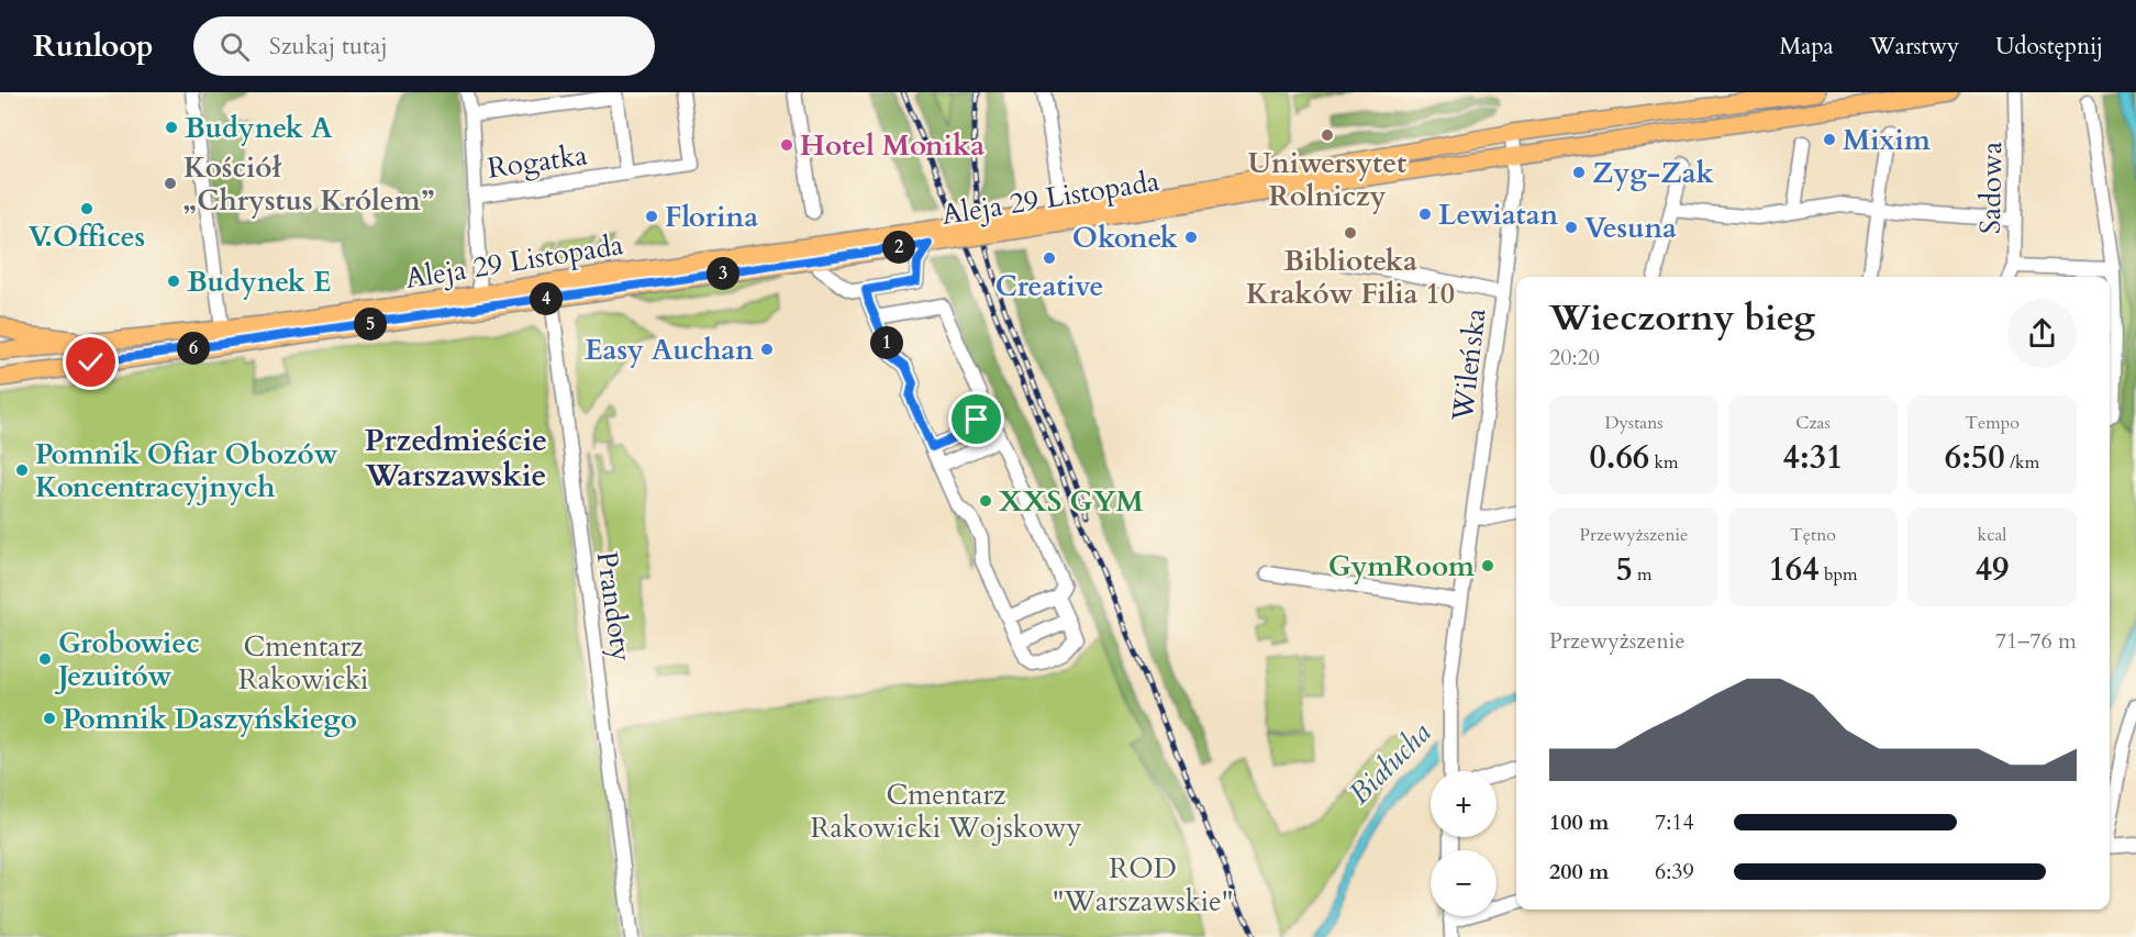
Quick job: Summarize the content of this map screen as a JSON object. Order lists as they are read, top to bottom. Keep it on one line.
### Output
{"streets":{"main road":["Aleja 29 Listopada"],"street":["Rogatka","Sadowa","Wileńska","Prandoty"]},"crossings":[["Rogatka","Aleja 29 Listopada"],["Aleja 29 Listopada","Wileńska"],["Aleja 29 Listopada","Prandoty"]],"districts":["Przedmieście Warszawskie"],"water":["Białucha"],"parks":["Cmentarz Rakowicki","Cmentarz Rakowicki Wojskowy","ROD \"Warszawskie\""],"places":["Budynek A","Uniwersytet Rolniczy","Mixim","Hotel Monika","Zyg-Zak","Kościół „Chrystus Królem”","V.Offices","Lewiatan","Florina","Vesuna","Biblioteka Kraków Filia 10","Okonek","Creative","Budynek E","Easy Auchan","Pomnik Ofiar Obozów Koncentracyjnych","XXS GYM","GymRoom","Grobowiec Jezuitów","Pomnik Daszyńskiego"],"page":{"header":"Runloop","search":"Szukaj tutaj","nav":["Mapa","Warstwy","Udostępnij"],"pins":["2","3","4","5","1","6"],"heading":["Wieczorny bieg","20:20"],"stats":[["Dystans","0.66 km"],["Czas","4:31"],["Tempo","6:50 /km"],["Przewyższenie","5 m"],["Tętno","164 bpm"],["kcal","49"]],"chart":["Przewyższenie","71–76 m"],"map_buttons":["+","−"],"list":[{"name":"100 m","note":"7:14"},{"name":"200 m","note":"6:39"}]}}
